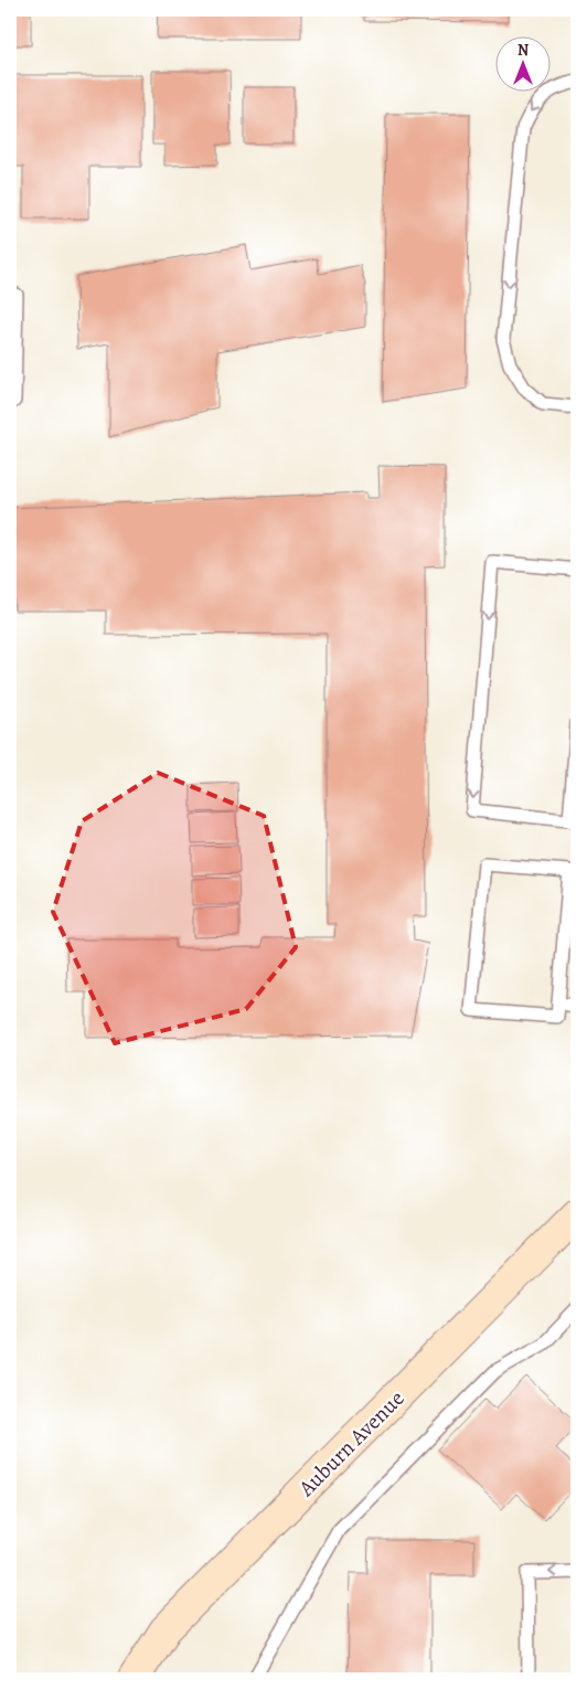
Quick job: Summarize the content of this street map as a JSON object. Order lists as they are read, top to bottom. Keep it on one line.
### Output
{"streets":{"street":["Auburn Avenue"]},"north":"top"}
